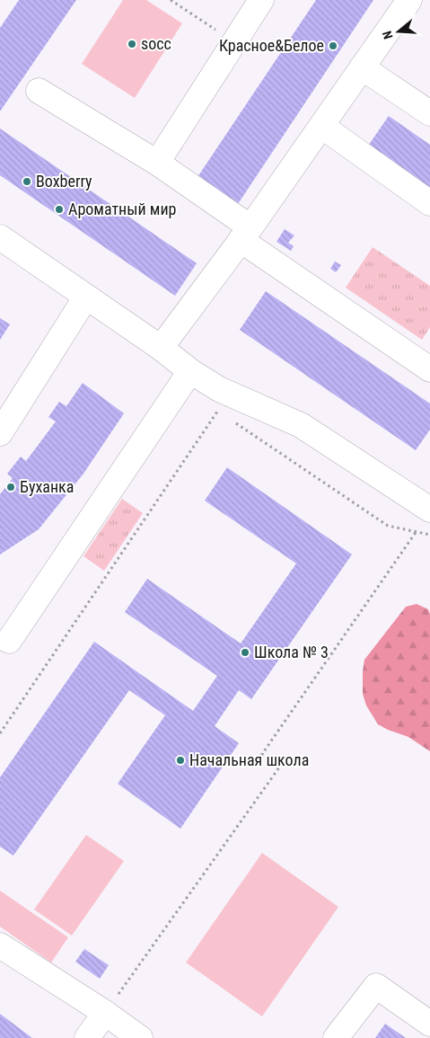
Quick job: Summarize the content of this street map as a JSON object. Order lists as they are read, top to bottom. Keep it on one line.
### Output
{"places":["socc","Красное&Белое","Boxberry","Ароматный мир","Буханка","Школа № 3","Начальная школа"],"north":"left"}
